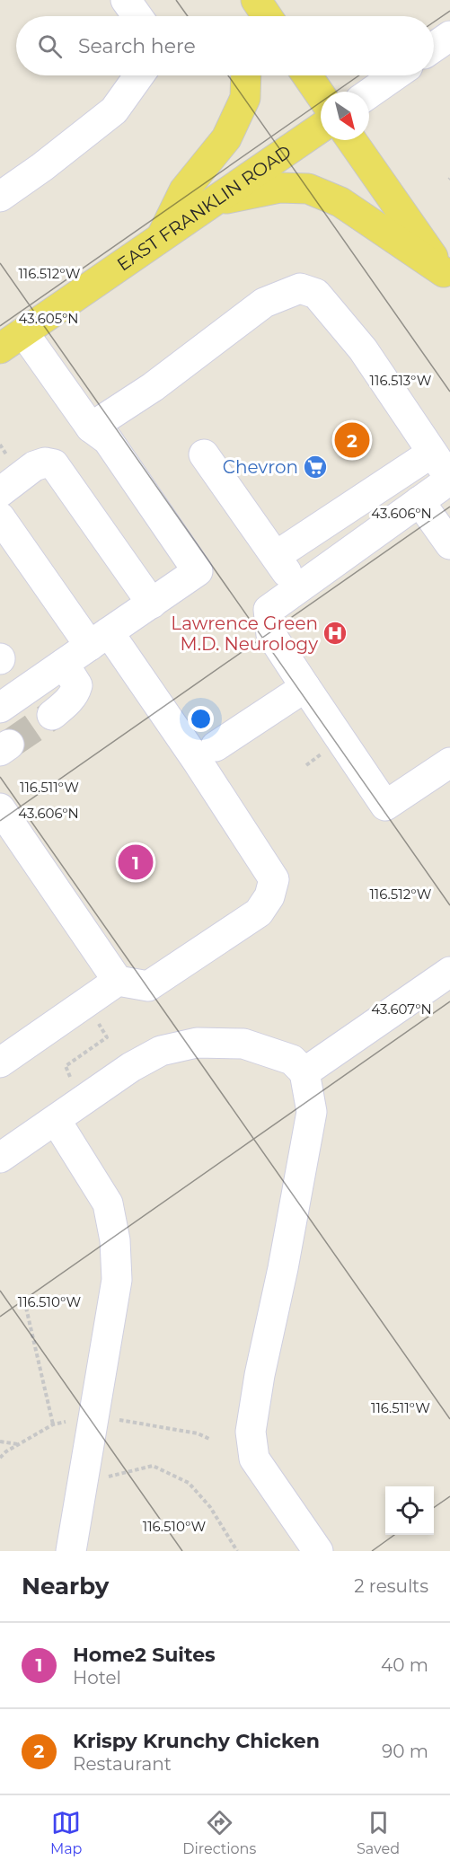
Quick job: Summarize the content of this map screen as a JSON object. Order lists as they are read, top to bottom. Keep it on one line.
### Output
{"streets":{"main road":["EAST FRANKLIN ROAD"]},"places":{"supermarket":["Chevron"],"hospital":["Lawrence Green M.D. Neurology"]},"north":"bottom right","page":{"search":"Search here","pins":["2","1"],"heading":["Nearby","2 results"],"list":[{"mark":"1","name":"Home2 Suites","note":"Hotel","value":"40 m"},{"mark":"2","name":"Krispy Krunchy Chicken","note":"Restaurant","value":"90 m"}],"nav":["Map","Directions","Saved"]},"coordinates":["116.512°W","43.605°N","116.513°W","43.606°N","116.511°W","43.607°N","116.510°W"]}
